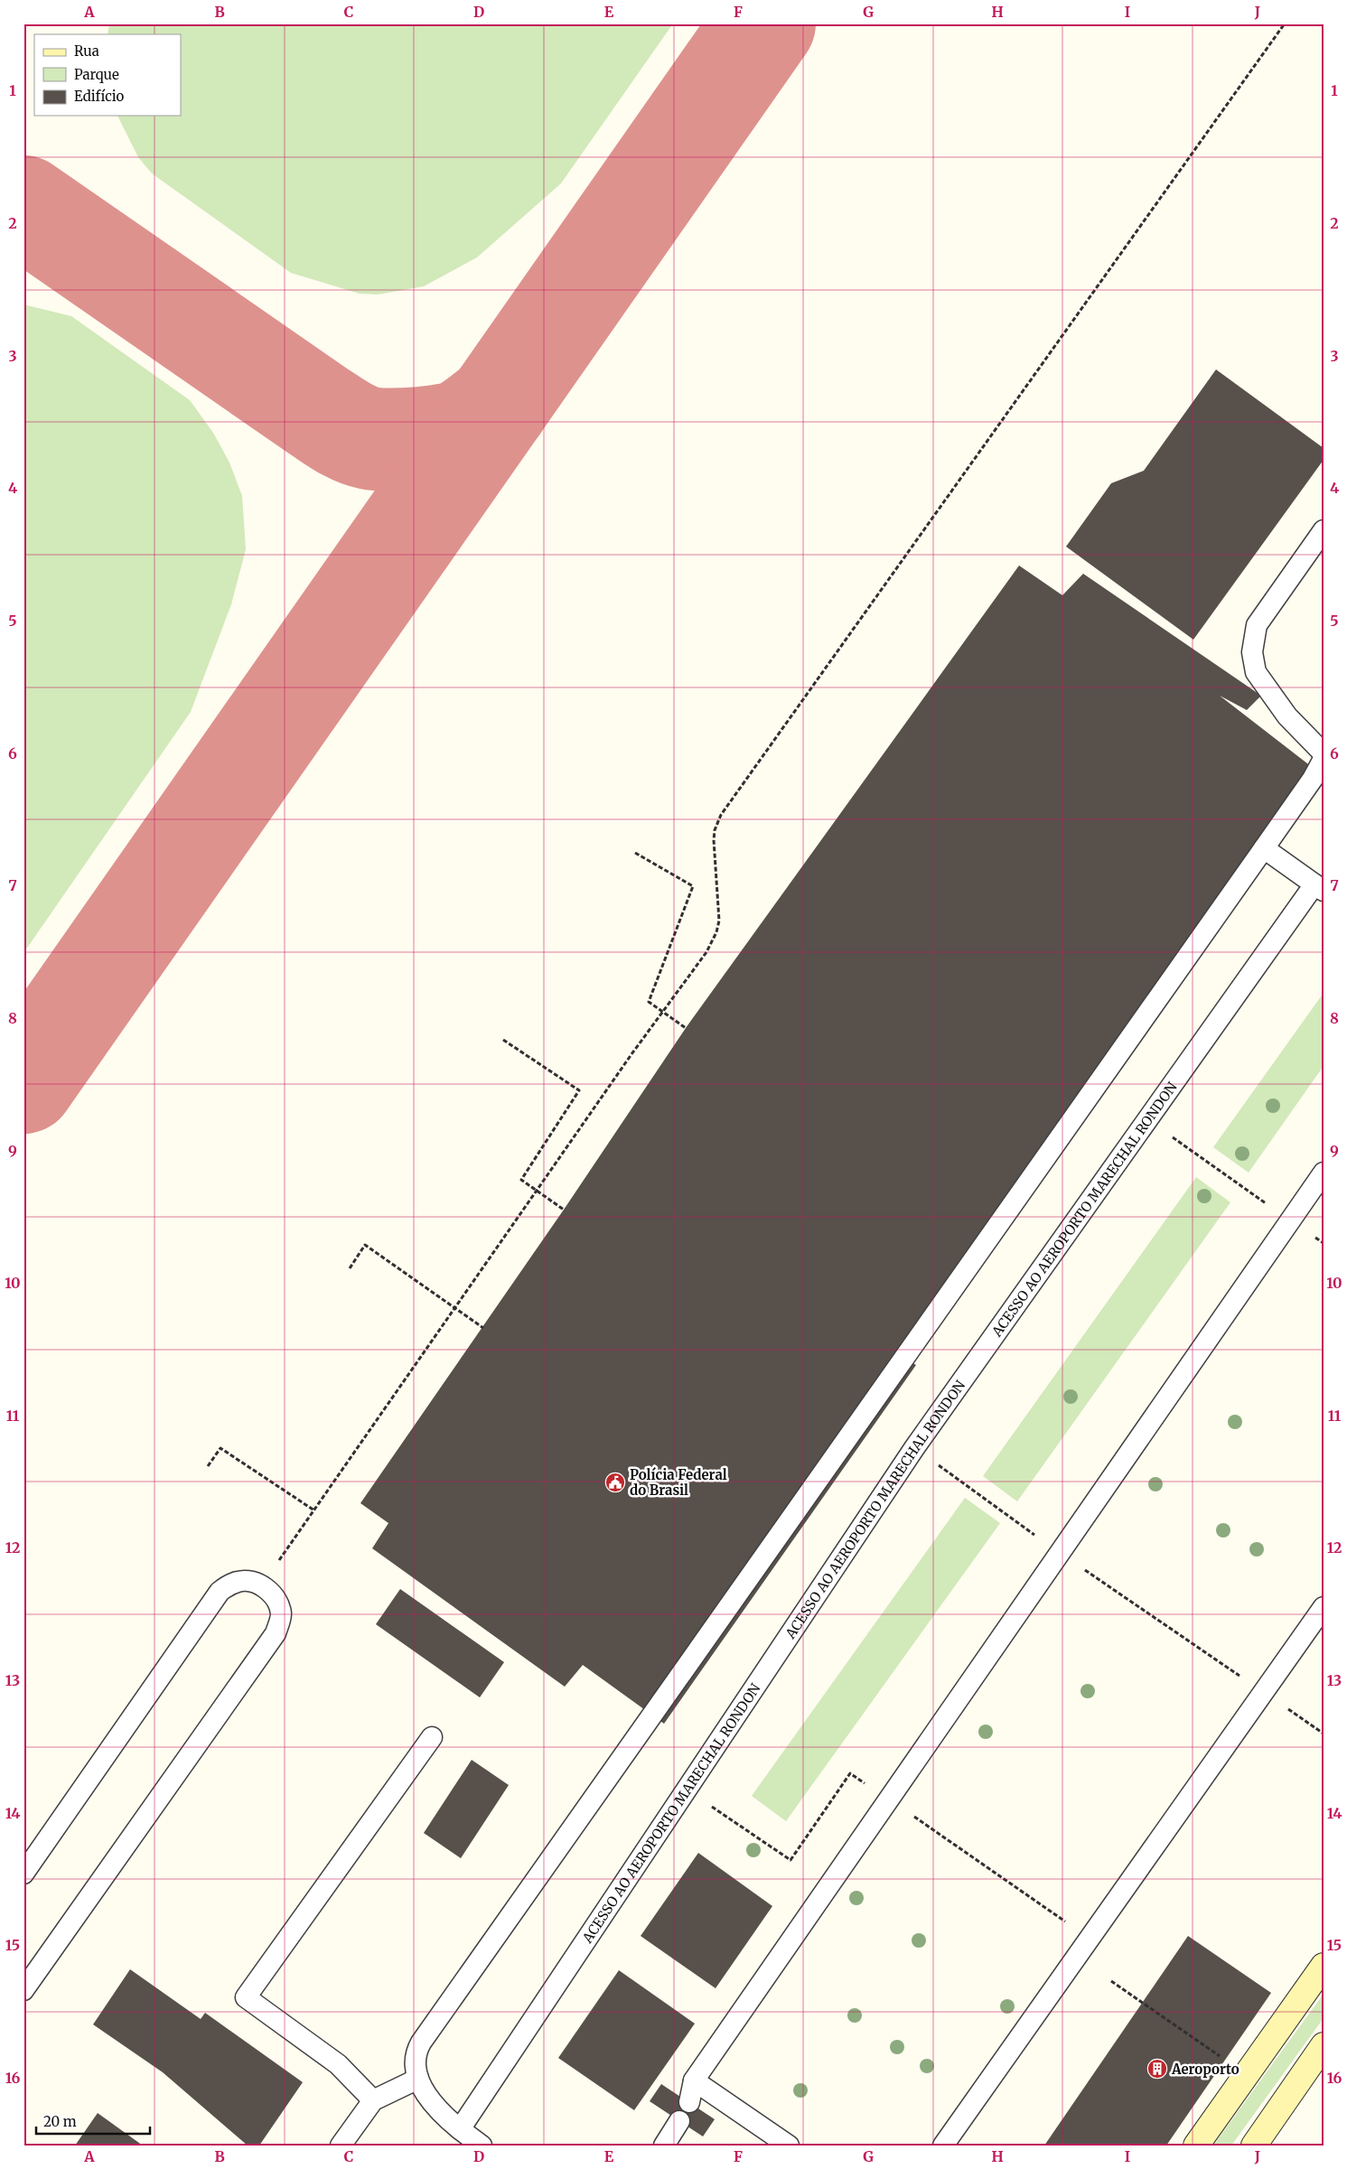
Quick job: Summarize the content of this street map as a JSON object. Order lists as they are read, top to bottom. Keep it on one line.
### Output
{"streets":{"lane":["ACESSO AO AEROPORTO MARECHAL RONDON"]},"places":{"public building":["Polícia Federal do Brasil"],"building":["Aeroporto"]},"legend":["Rua","Parque","Edifício"],"scale_bar":"20 m","grid":{"columns":["A","B","C","D","E","F","G","H","I","J"],"rows":["1","2","3","4","5","6","7","8","9","10","11","12","13","14","15","16"]}}
